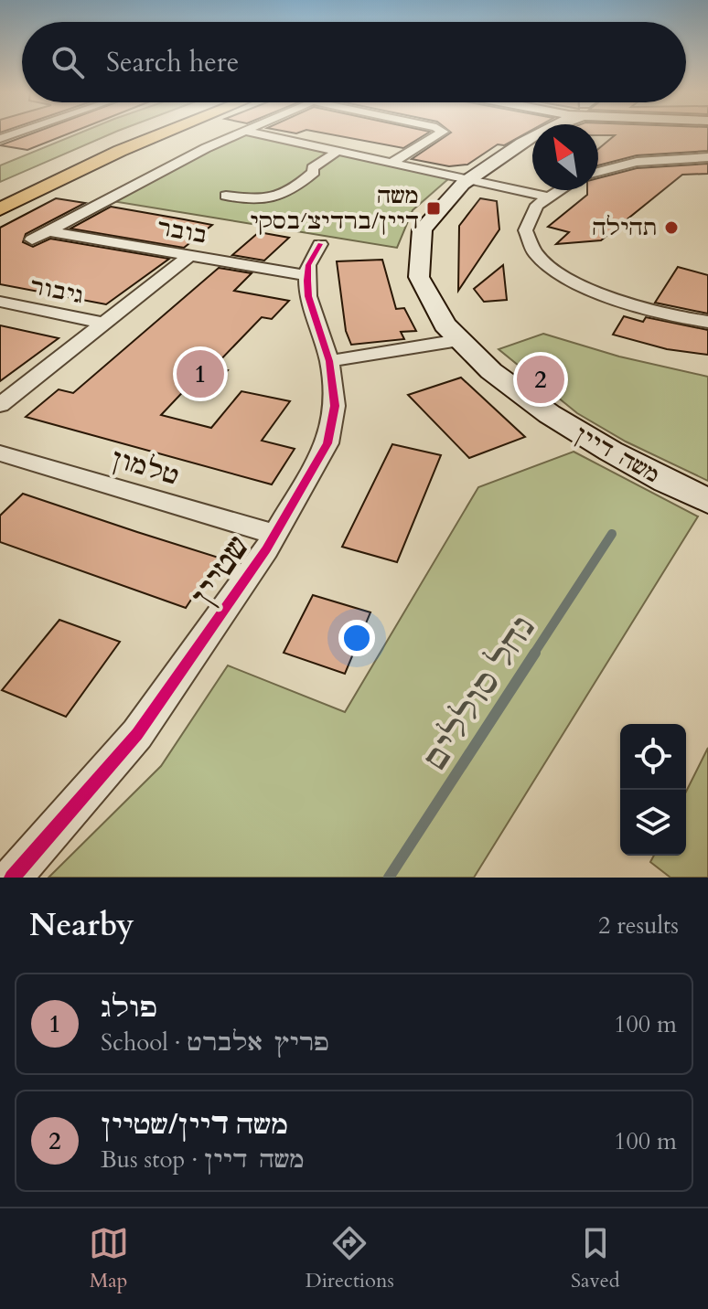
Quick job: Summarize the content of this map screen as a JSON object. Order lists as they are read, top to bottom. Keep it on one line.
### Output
{"streets":{"street":["בובר","גיבור","משה דיין","טלמון","שטיין"]},"crossings":[["בובר","שטיין"],["טלמון","שטיין"]],"water":["נחל סוללים"],"places":{"transit":["משה דיין/ברדיצ׳בסקי"],"other":["תהילה"]},"north":"top left","page":{"search":"Search here","pins":["1","2"],"heading":["Nearby","2 results"],"list":[{"mark":"1","name":"פולג","note":"School · פריץ אלברט","value":"100 m"},{"mark":"2","name":"משה דיין/שטיין","note":"Bus stop · משה דיין","value":"100 m"}],"nav":["Map","Directions","Saved"]}}
